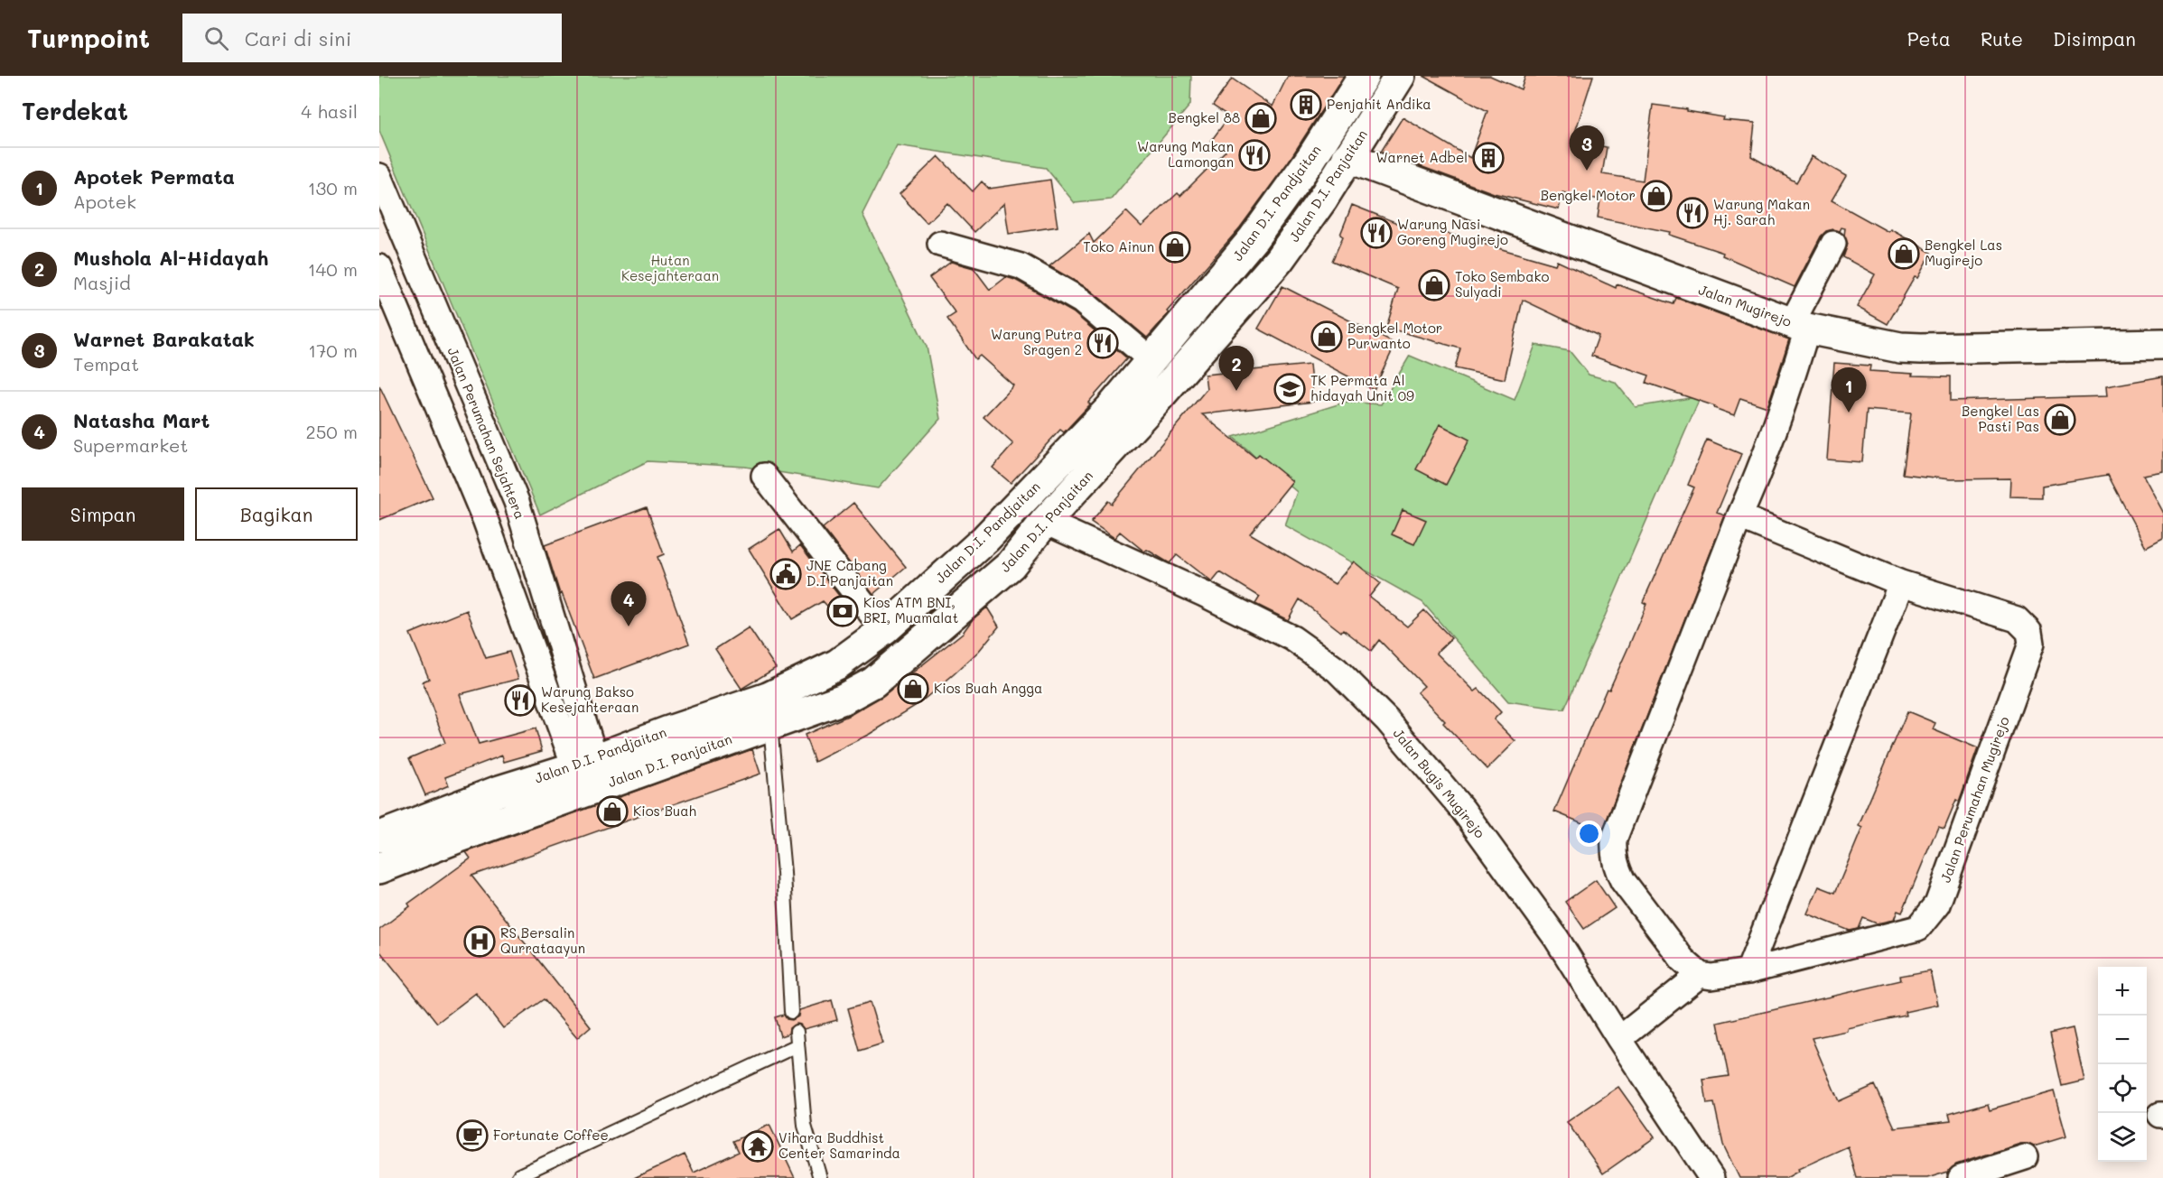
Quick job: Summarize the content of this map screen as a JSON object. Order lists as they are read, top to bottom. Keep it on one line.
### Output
{"streets":{"main road":["Jalan D.I. Panjaitan","Jalan D.I. Pandjaitan","Jalan Mugirejo"],"street":["Jalan Perumahan Sejahtera","Jalan Bugis Mugirejo","Jalan Perumahan Mugirejo"]},"crossings":[["Jalan D.I. Panjaitan","Jalan D.I. Pandjaitan"],["Jalan D.I. Panjaitan","Jalan Mugirejo"],["Jalan D.I. Panjaitan","Jalan Perumahan Sejahtera"],["Jalan D.I. Panjaitan","Jalan Bugis Mugirejo"],["Jalan D.I. Pandjaitan","Jalan Mugirejo"],["Jalan D.I. Pandjaitan","Jalan Perumahan Sejahtera"]],"parks":["Hutan Kesejahteraan"],"places":{"building":["Penjahit Andika","Warnet Adbel"],"shop":["Bengkel 88","Bengkel Motor","Toko Ainun","Bengkel Las Mugirejo","Toko Sembako Sulyadi","Bengkel Motor Purwanto","Bengkel Las Pasti Pas","Kios Buah Angga","Kios Buah"],"restaurant":["Warung Makan Lamongan","Warung Makan Hj. Sarah","Warung Nasi Goreng Mugirejo","Warung Putra Sragen 2","Warung Bakso Kesejahteraan"],"school or university":["TK Permata Al hidayah Unit 09"],"public building":["JNE Cabang D.I Panjaitan"],"bank":["Kios ATM BNI, BRI, Muamalat"],"hospital":["RS Bersalin Qurrataayun"],"cafe":["Fortunate Coffee"],"temple":["Vihara Buddhist Center Samarinda"]},"page":{"header":"Turnpoint","search":"Cari di sini","nav":["Peta","Rute","Disimpan"],"heading":["Terdekat","4 hasil"],"pins":["3","2","1","4"],"list":[{"mark":"1","name":"Apotek Permata","note":"Apotek","value":"130 m"},{"mark":"2","name":"Mushola Al-Hidayah","note":"Masjid","value":"140 m"},{"mark":"3","name":"Warnet Barakatak","note":"Tempat","value":"170 m"},{"mark":"4","name":"Natasha Mart","note":"Supermarket","value":"250 m"}],"buttons":["Simpan","Bagikan"],"map_buttons":["+","−"]}}
